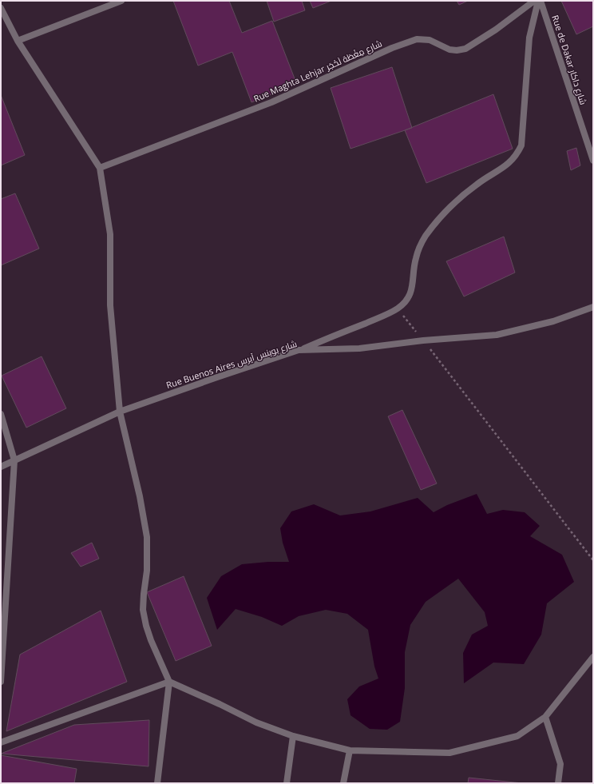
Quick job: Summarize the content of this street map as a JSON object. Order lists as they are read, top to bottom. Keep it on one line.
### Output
{"streets":{"street":["Rue de Dakar شارع داكار","Rue Maghta Lehjar شارع مِغْطَة لَحْجَر","Rue Buenos Aires شارع بوينس آيرس"]}}
